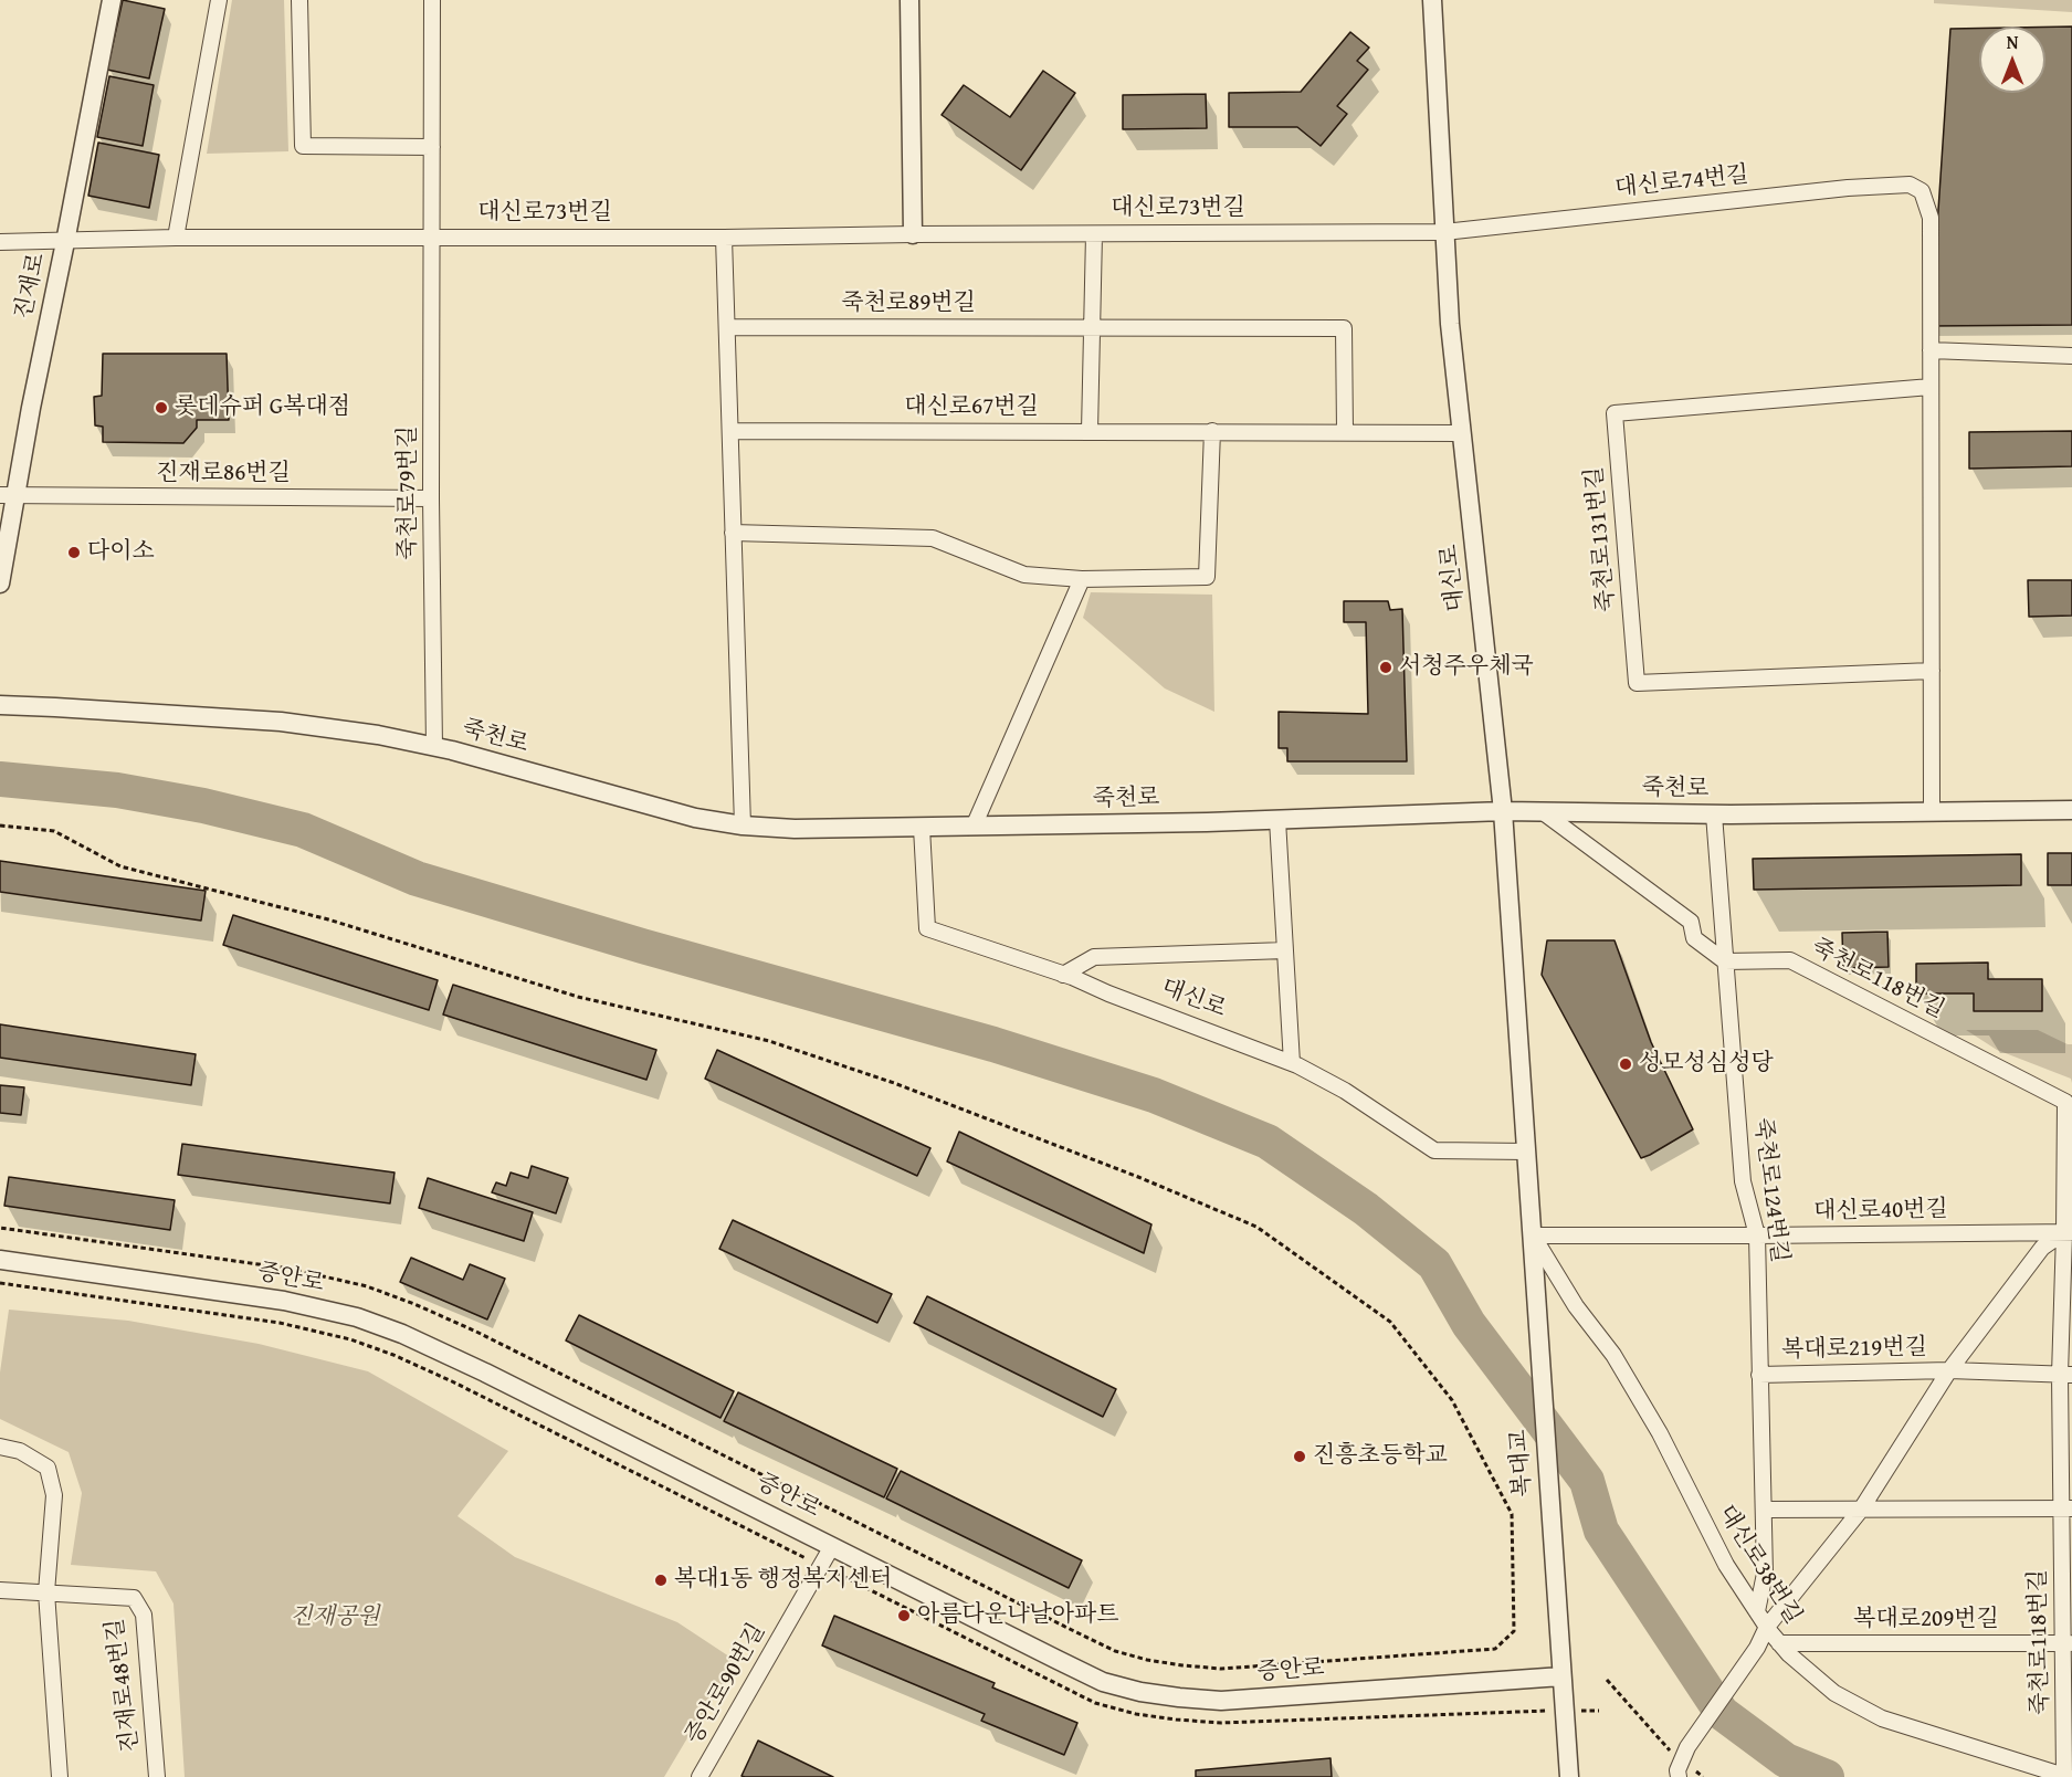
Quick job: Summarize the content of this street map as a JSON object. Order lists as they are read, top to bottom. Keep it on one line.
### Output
{"streets":{"street":["대신로74번길","대신로73번길","진재로","죽천로89번길","대신로67번길","진재로86번길","죽천로79번길","죽천로131번길","대신로","죽천로","죽천로118번길","죽천로124번길","대신로40번길","증안로","복대로219번길","복대교","대신로38번길","복대로209번길","증안로90번길","진재로48번길"]},"crossings":[["대신로74번길","대신로73번길"],["대신로74번길","대신로"],["대신로73번길","진재로"],["대신로73번길","죽천로79번길"],["대신로73번길","대신로"],["진재로","진재로86번길"],["대신로67번길","대신로"],["진재로86번길","죽천로79번길"],["죽천로79번길","죽천로"],["대신로","죽천로"],["대신로","대신로40번길"],["대신로","복대교"],["대신로","대신로38번길"],["죽천로","죽천로124번길"],["죽천로118번길","죽천로124번길"],["죽천로118번길","대신로40번길"],["죽천로118번길","복대로219번길"],["죽천로118번길","대신로38번길"],["죽천로118번길","복대로209번길"],["죽천로124번길","대신로40번길"],["죽천로124번길","복대로219번길"],["죽천로124번길","대신로38번길"],["대신로40번길","복대교"],["대신로40번길","대신로38번길"],["증안로","복대교"],["증안로","증안로90번길"],["복대로219번길","대신로38번길"],["복대교","대신로38번길"],["대신로38번길","복대로209번길"]],"parks":["진재공원"],"places":["롯데슈퍼 G복대점","다이소","서청주우체국","성모성심성당","진흥초등학교","복대1동 행정복지센터","아름다운나날아파트"],"north":"top"}
